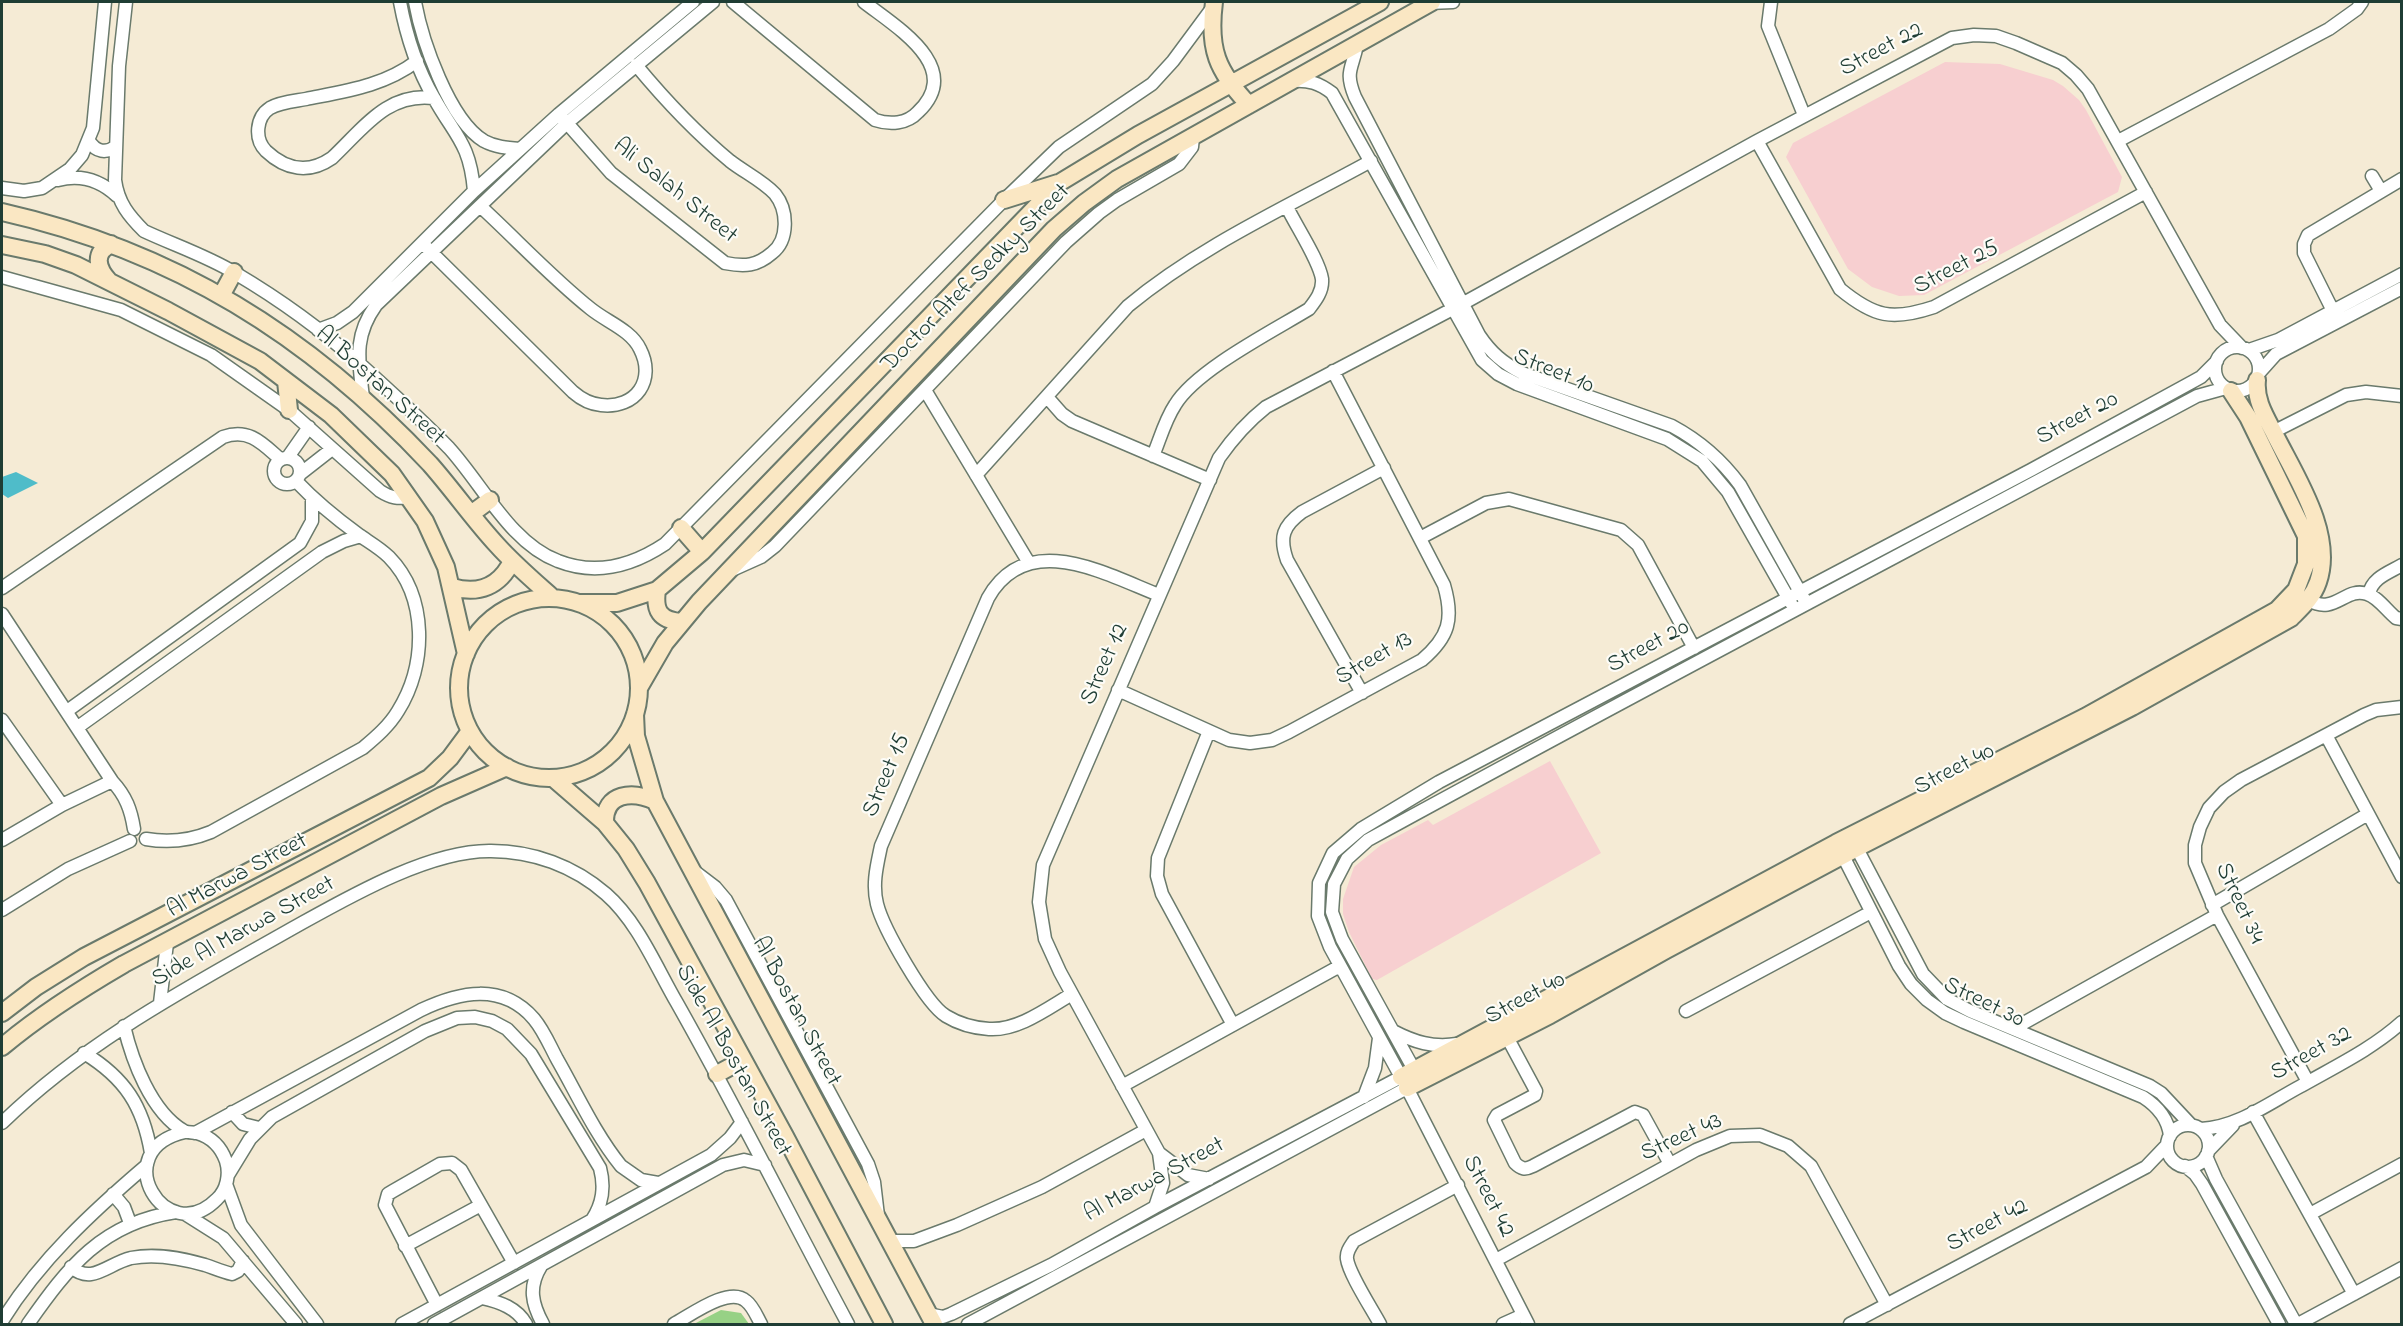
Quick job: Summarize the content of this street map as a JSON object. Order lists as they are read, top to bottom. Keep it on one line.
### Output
{"streets":{"street":["Street 22","Ali Salah Street","Street 25","Doctor Atef Sedky Street","Street 10","Al Bostan Street","Street 20","Street 13","Street 12","Street 40","Street 15","Al Marwa Street","Street 34","Side Al Marwa Street","Street 30","Street 32","Side Al Bostan Street","Street 43","Street 42"]},"crossings":[["Street 22","Street 25"],["Street 22","Street 10"],["Street 22","Street 20"],["Street 22","Street 12"],["Street 22","Street 40"],["Doctor Atef Sedky Street","Street 10"],["Doctor Atef Sedky Street","Al Bostan Street"],["Doctor Atef Sedky Street","Al Marwa Street"],["Street 10","Street 20"],["Street 10","Street 12"],["Al Bostan Street","Al Marwa Street"],["Street 20","Street 40"],["Street 20","Al Marwa Street"],["Street 20","Street 42"],["Street 13","Street 12"],["Street 12","Street 15"],["Street 12","Al Marwa Street"],["Street 40","Al Marwa Street"],["Street 40","Street 30"],["Street 40","Street 42"],["Al Marwa Street","Street 42"],["Street 34","Street 32"],["Side Al Marwa Street","Side Al Bostan Street"],["Street 30","Street 32"],["Street 30","Street 42"],["Street 32","Street 42"],["Street 43","Street 42"]]}
